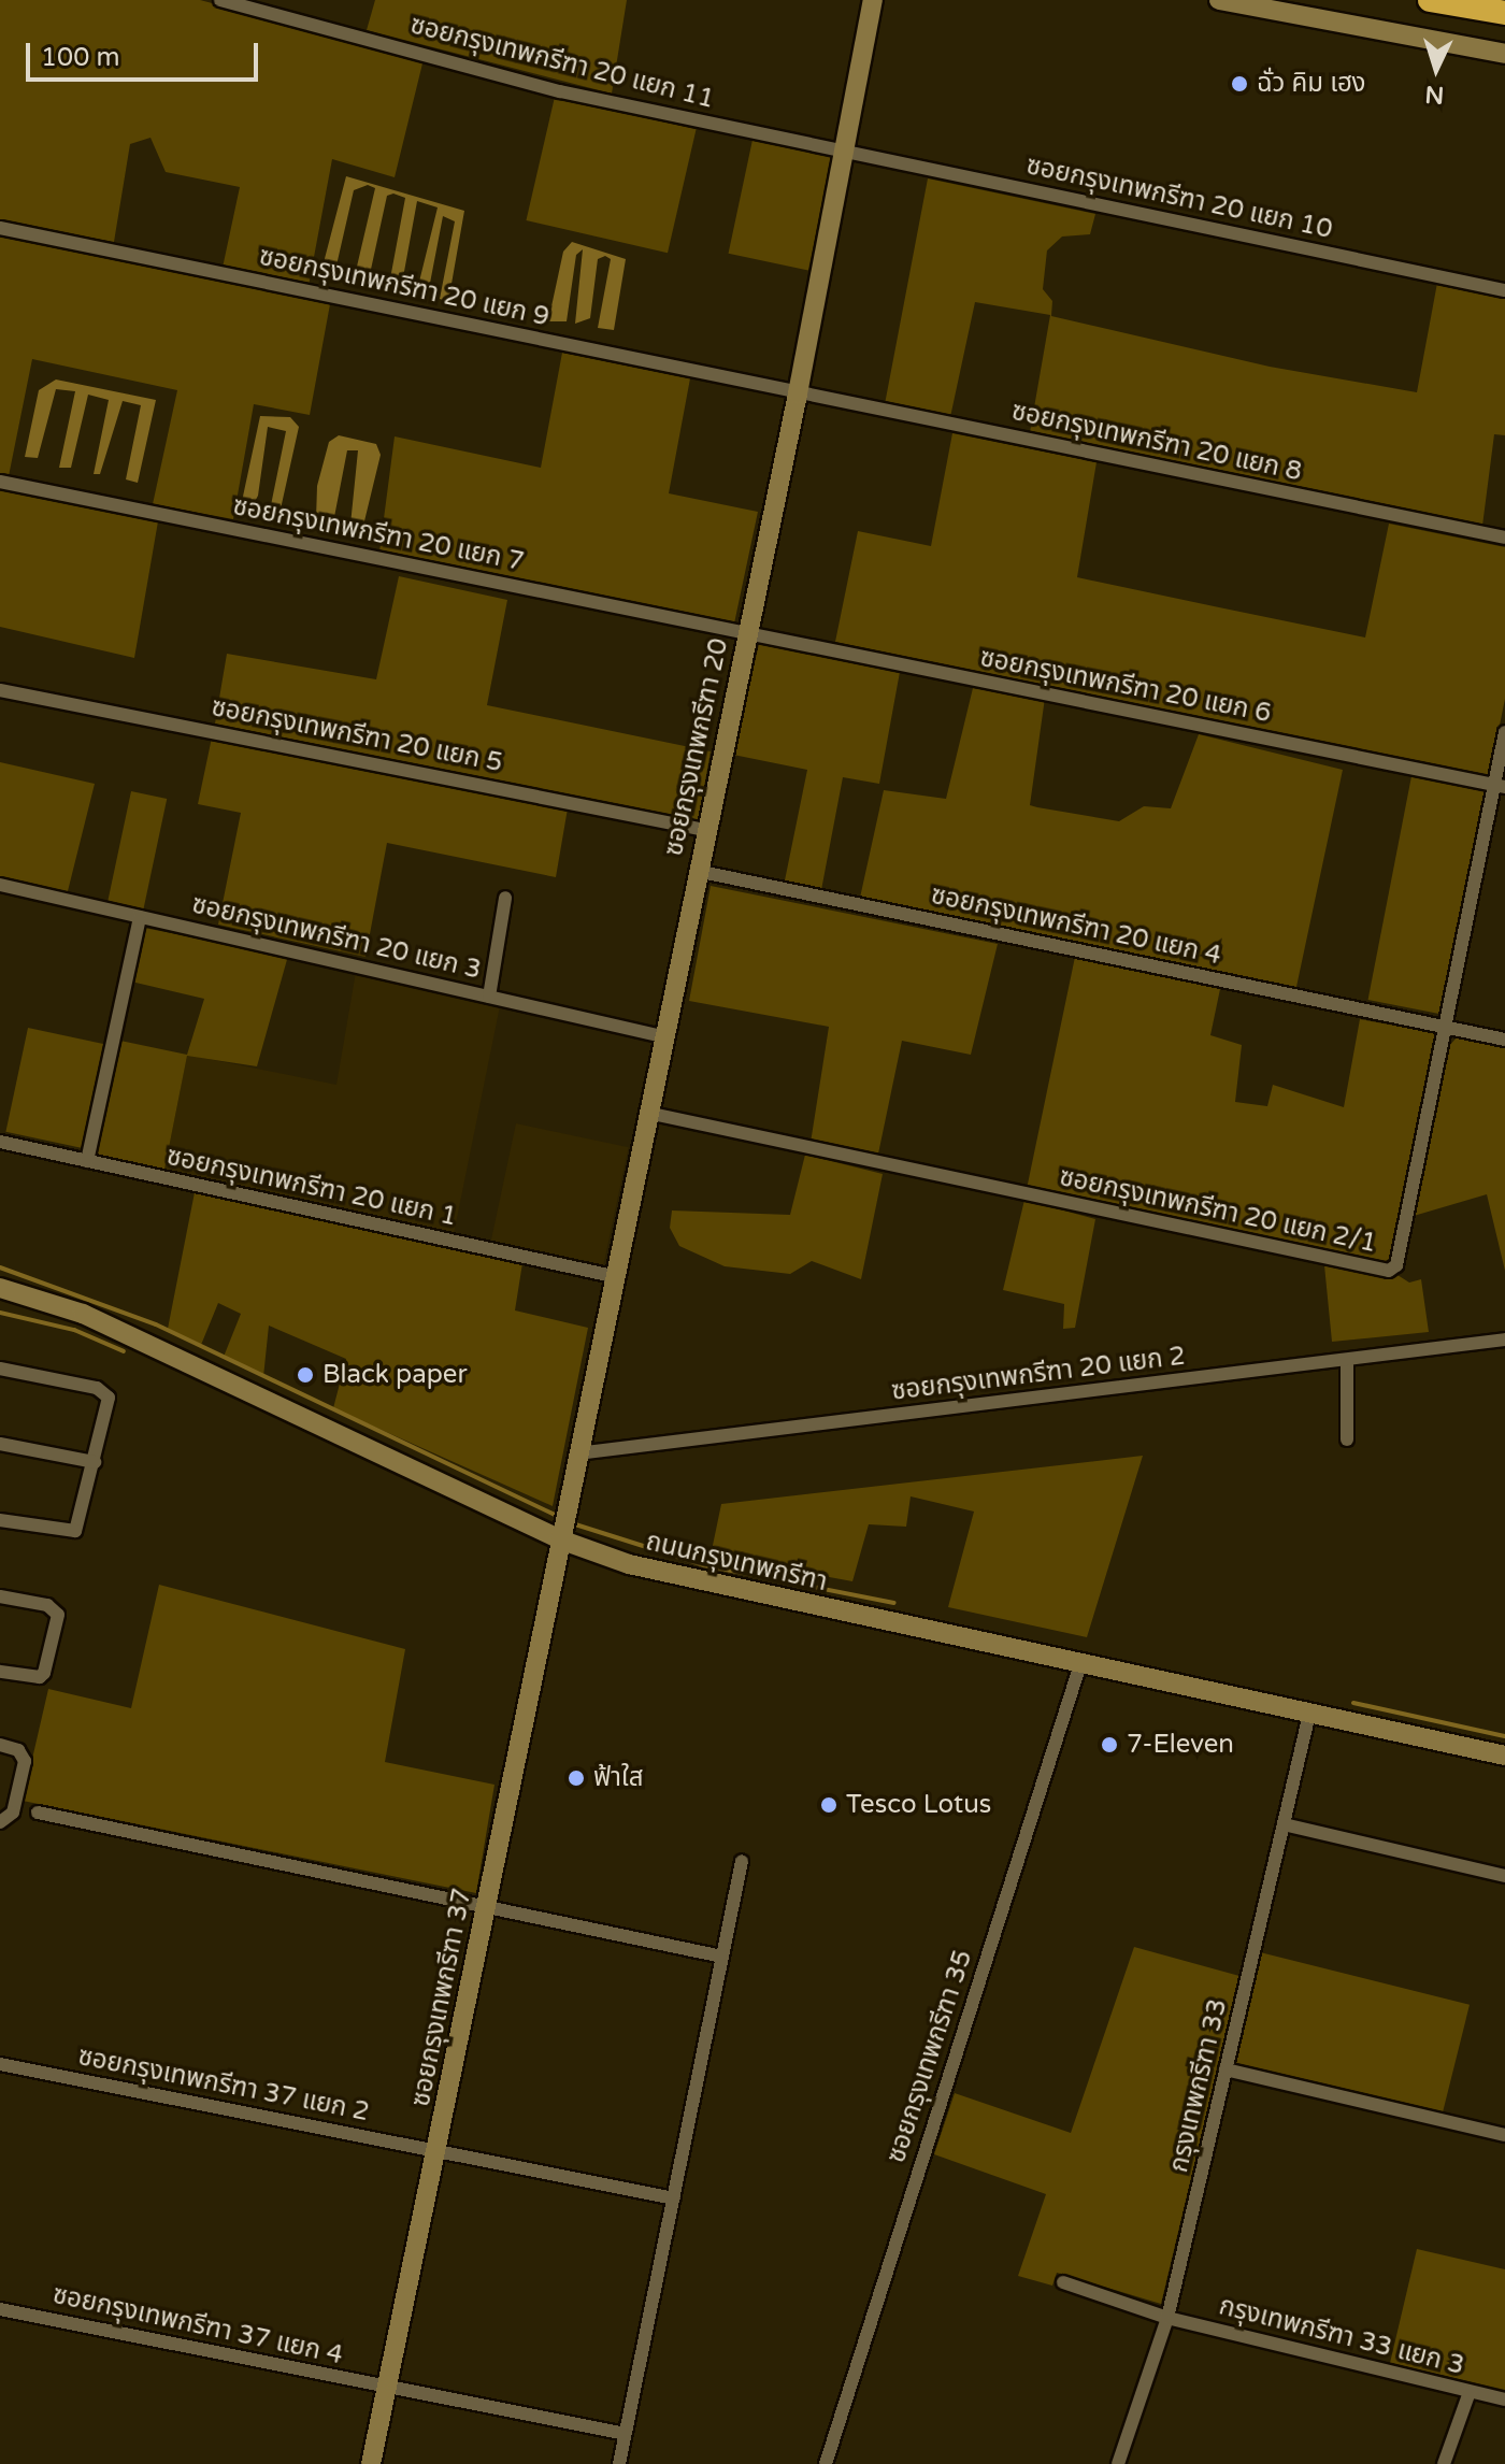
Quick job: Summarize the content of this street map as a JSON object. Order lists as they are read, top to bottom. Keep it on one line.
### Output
{"streets":{"street":["ซอยกรุงเทพกรีฑา 20 แยก 11","ซอยกรุงเทพกรีฑา 20 แยก 10","ซอยกรุงเทพกรีฑา 20 แยก 9","ซอยกรุงเทพกรีฑา 20 แยก 8","ซอยกรุงเทพกรีฑา 20 แยก 7","ซอยกรุงเทพกรีฑา 20 แยก 6","ซอยกรุงเทพกรีฑา 20 แยก 5","ซอยกรุงเทพกรีฑา 20","ซอยกรุงเทพกรีฑา 20 แยก 4","ซอยกรุงเทพกรีฑา 20 แยก 3","ซอยกรุงเทพกรีฑา 20 แยก 1","ซอยกรุงเทพกรีฑา 20 แยก 2/1","ซอยกรุงเทพกรีฑา 20 แยก 2","ถนนกรุงเทพกรีฑา","ซอยกรุงเทพกรีฑา 37","ซอยกรุงเทพกรีฑา 35","ซอยกรุงเทพกรีฑา 37 แยก 2","กรุงเทพกรีฑา 33","ซอยกรุงเทพกรีฑา 37 แยก 4","กรุงเทพกรีฑา 33 แยก 3"]},"crossings":[["ซอยกรุงเทพกรีฑา 20 แยก 11","ซอยกรุงเทพกรีฑา 20 แยก 10"],["ซอยกรุงเทพกรีฑา 20 แยก 11","ซอยกรุงเทพกรีฑา 20"],["ซอยกรุงเทพกรีฑา 20 แยก 10","ซอยกรุงเทพกรีฑา 20"],["ซอยกรุงเทพกรีฑา 20 แยก 9","ซอยกรุงเทพกรีฑา 20 แยก 8"],["ซอยกรุงเทพกรีฑา 20 แยก 9","ซอยกรุงเทพกรีฑา 20"],["ซอยกรุงเทพกรีฑา 20 แยก 8","ซอยกรุงเทพกรีฑา 20"],["ซอยกรุงเทพกรีฑา 20 แยก 7","ซอยกรุงเทพกรีฑา 20 แยก 6"],["ซอยกรุงเทพกรีฑา 20 แยก 7","ซอยกรุงเทพกรีฑา 20"],["ซอยกรุงเทพกรีฑา 20 แยก 6","ซอยกรุงเทพกรีฑา 20"],["ซอยกรุงเทพกรีฑา 20 แยก 6","ซอยกรุงเทพกรีฑา 20 แยก 2/1"],["ซอยกรุงเทพกรีฑา 20 แยก 5","ซอยกรุงเทพกรีฑา 20"],["ซอยกรุงเทพกรีฑา 20","ซอยกรุงเทพกรีฑา 20 แยก 4"],["ซอยกรุงเทพกรีฑา 20","ซอยกรุงเทพกรีฑา 20 แยก 3"],["ซอยกรุงเทพกรีฑา 20","ซอยกรุงเทพกรีฑา 20 แยก 1"],["ซอยกรุงเทพกรีฑา 20","ซอยกรุงเทพกรีฑา 20 แยก 2/1"],["ซอยกรุงเทพกรีฑา 20","ซอยกรุงเทพกรีฑา 20 แยก 2"],["ซอยกรุงเทพกรีฑา 20","ซอยกรุงเทพกรีฑา 37"],["ซอยกรุงเทพกรีฑา 20 แยก 4","ซอยกรุงเทพกรีฑา 20 แยก 2/1"],["ถนนกรุงเทพกรีฑา","ซอยกรุงเทพกรีฑา 37"],["ถนนกรุงเทพกรีฑา","ซอยกรุงเทพกรีฑา 35"],["ถนนกรุงเทพกรีฑา","กรุงเทพกรีฑา 33"],["ซอยกรุงเทพกรีฑา 37","ซอยกรุงเทพกรีฑา 37 แยก 2"],["ซอยกรุงเทพกรีฑา 37","ซอยกรุงเทพกรีฑา 37 แยก 4"],["กรุงเทพกรีฑา 33","กรุงเทพกรีฑา 33 แยก 3"]],"places":["ฉั่ว คิม เฮง","Black paper","7-Eleven","ฟ้าใส","Tesco Lotus"],"scale_bar":"100 m","north":"bottom"}
